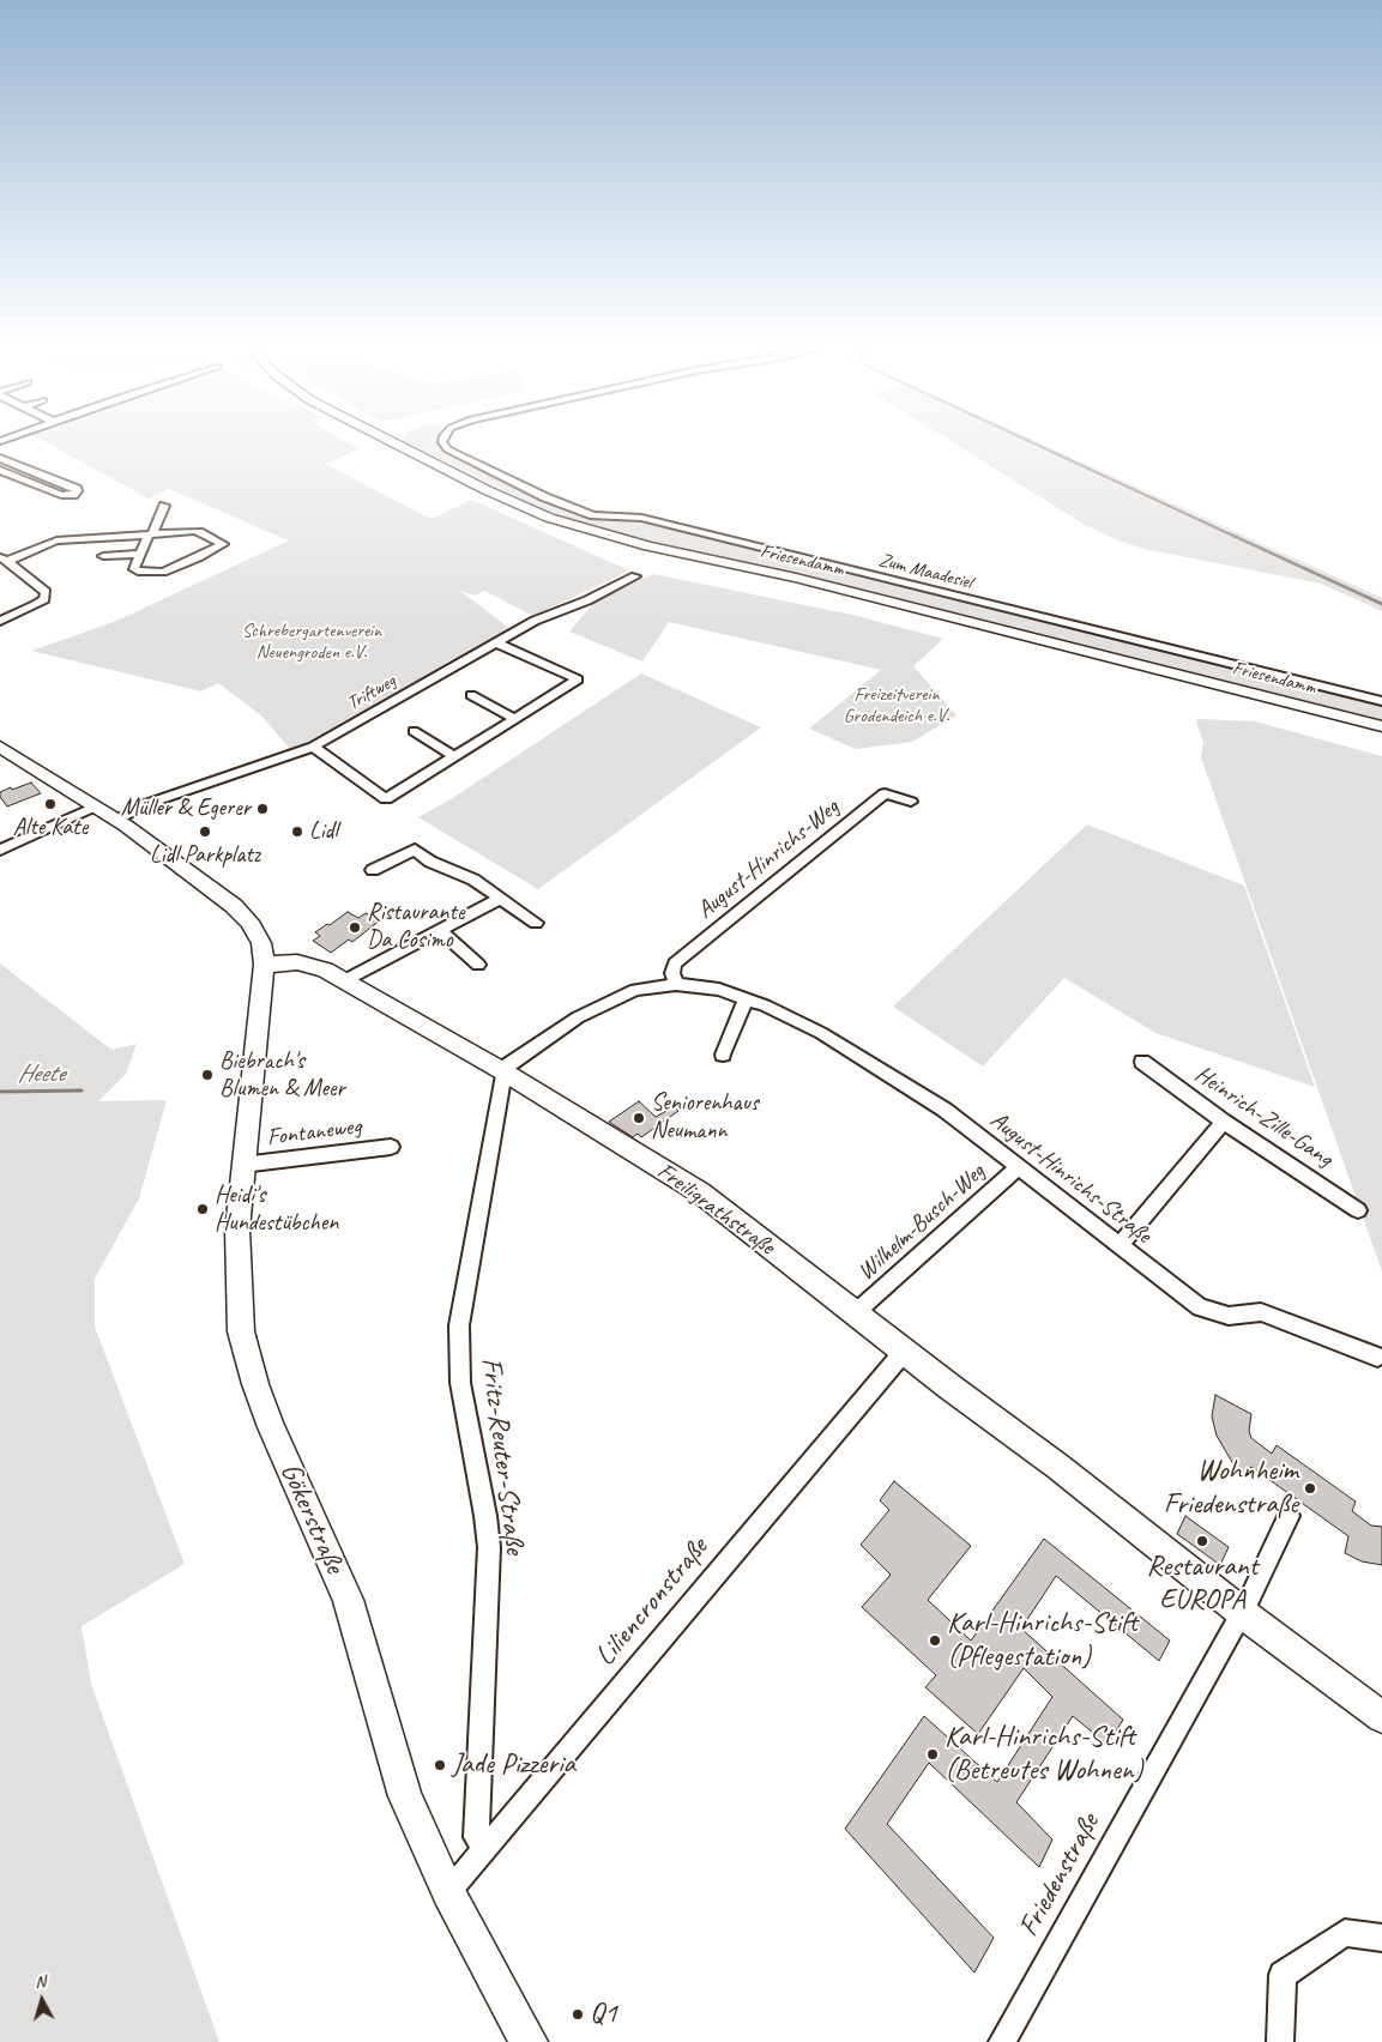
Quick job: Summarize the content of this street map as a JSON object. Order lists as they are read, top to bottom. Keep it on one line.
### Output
{"streets":{"main road":["Friesendamm","Freiligrathstraße","Gökerstraße"],"street":["Zum Maadesiel","Triftweg","August-Hinrichs-Weg","Heinrich-Zille-Gang","Fontaneweg","August-Hinrichs-Straße","Wilhelm-Busch-Weg","Fritz-Reuter-Straße","Liliencronstraße","Friedenstraße"]},"crossings":[["August-Hinrichs-Weg","August-Hinrichs-Straße"],["Fontaneweg","Gökerstraße"],["August-Hinrichs-Straße","Freiligrathstraße"],["August-Hinrichs-Straße","Wilhelm-Busch-Weg"],["August-Hinrichs-Straße","Fritz-Reuter-Straße"],["Freiligrathstraße","Wilhelm-Busch-Weg"],["Freiligrathstraße","Fritz-Reuter-Straße"],["Freiligrathstraße","Gökerstraße"],["Freiligrathstraße","Liliencronstraße"],["Freiligrathstraße","Friedenstraße"],["Fritz-Reuter-Straße","Liliencronstraße"],["Gökerstraße","Liliencronstraße"]],"water":["Heete"],"parks":["Schrebergartenverein Neuengroden e.V.","Freizeitverein Grodendeich e.V."],"places":["Alte Kate","Müller & Egerer","Lidl Parkplatz","Lidl","Ristaurante Da Cosimo","Biebrach's Blumen & Meer","Seniorenhaus Neumann","Heidi's Hundestübchen","Wohnheim Friedenstraße","Restaurant EUROPA","Karl-Hinrichs-Stift (Pflegestation)","Karl-Hinrichs-Stift (Betreutes Wohnen)","Jade Pizzeria","Q1"],"north":"top"}
